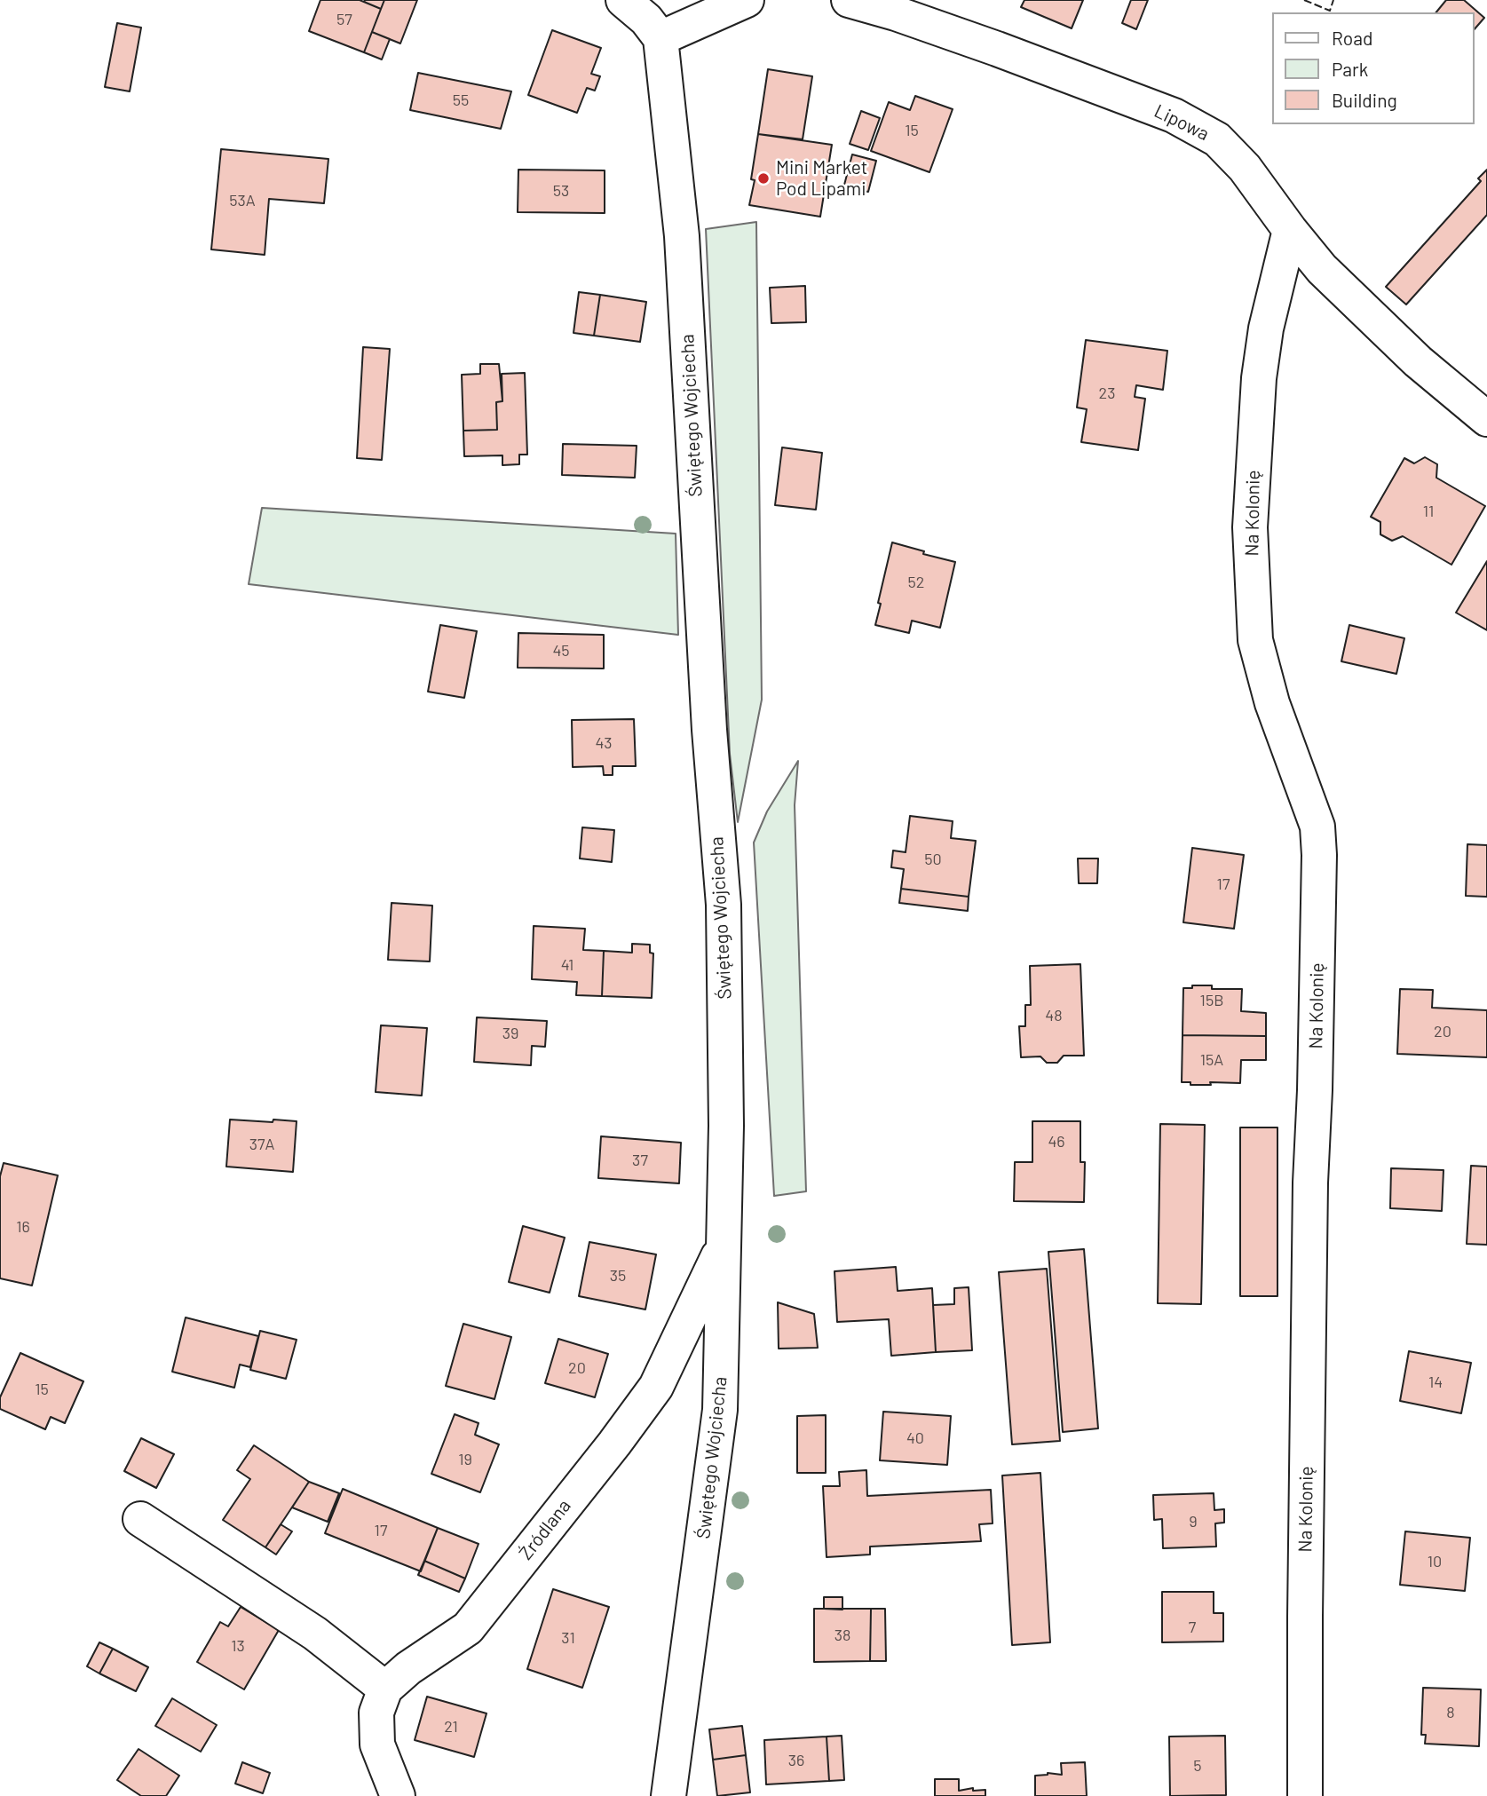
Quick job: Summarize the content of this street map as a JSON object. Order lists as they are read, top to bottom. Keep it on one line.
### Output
{"streets":{"street":["Lipowa","Świętego Wojciecha","Na Kolonię","Źródlana"]},"crossings":[["Lipowa","Na Kolonię"],["Świętego Wojciecha","Źródlana"]],"places":["Mini Market Pod Lipami"],"house_numbers":["57","55","15","53","53A","23","11","52","45","43","50","17","41","15B","48","20","39","15A","46","37A","37","16","35","20","14","15","40","19","9","17","10","7","38","31","13","8","21","36","5"],"legend":["Road","Park","Building"]}
